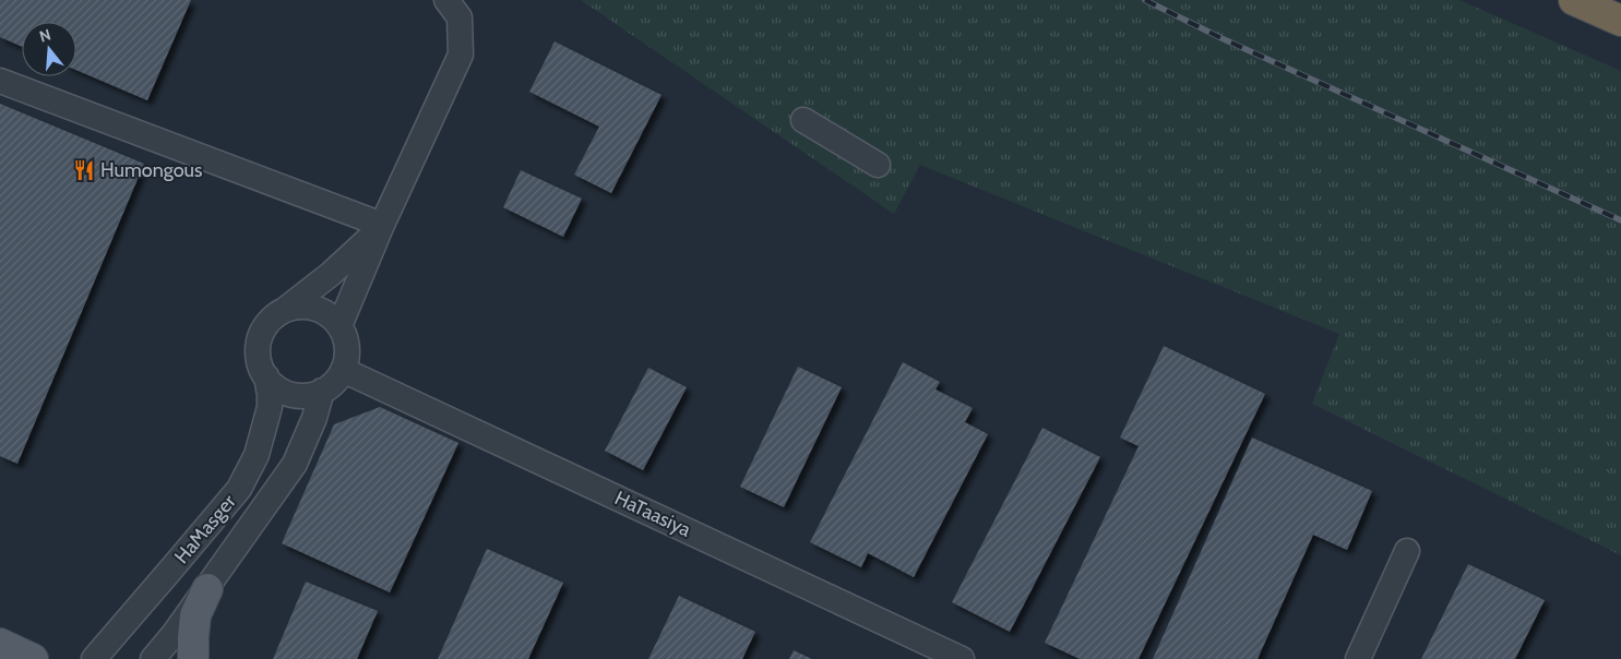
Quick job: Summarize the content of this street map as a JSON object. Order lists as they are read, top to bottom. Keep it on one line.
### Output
{"streets":{"street":["HaTaasiya","HaMasger"]},"crossings":[["HaTaasiya","HaMasger"]],"places":{"restaurant":["Humongous"]},"north":"top"}
